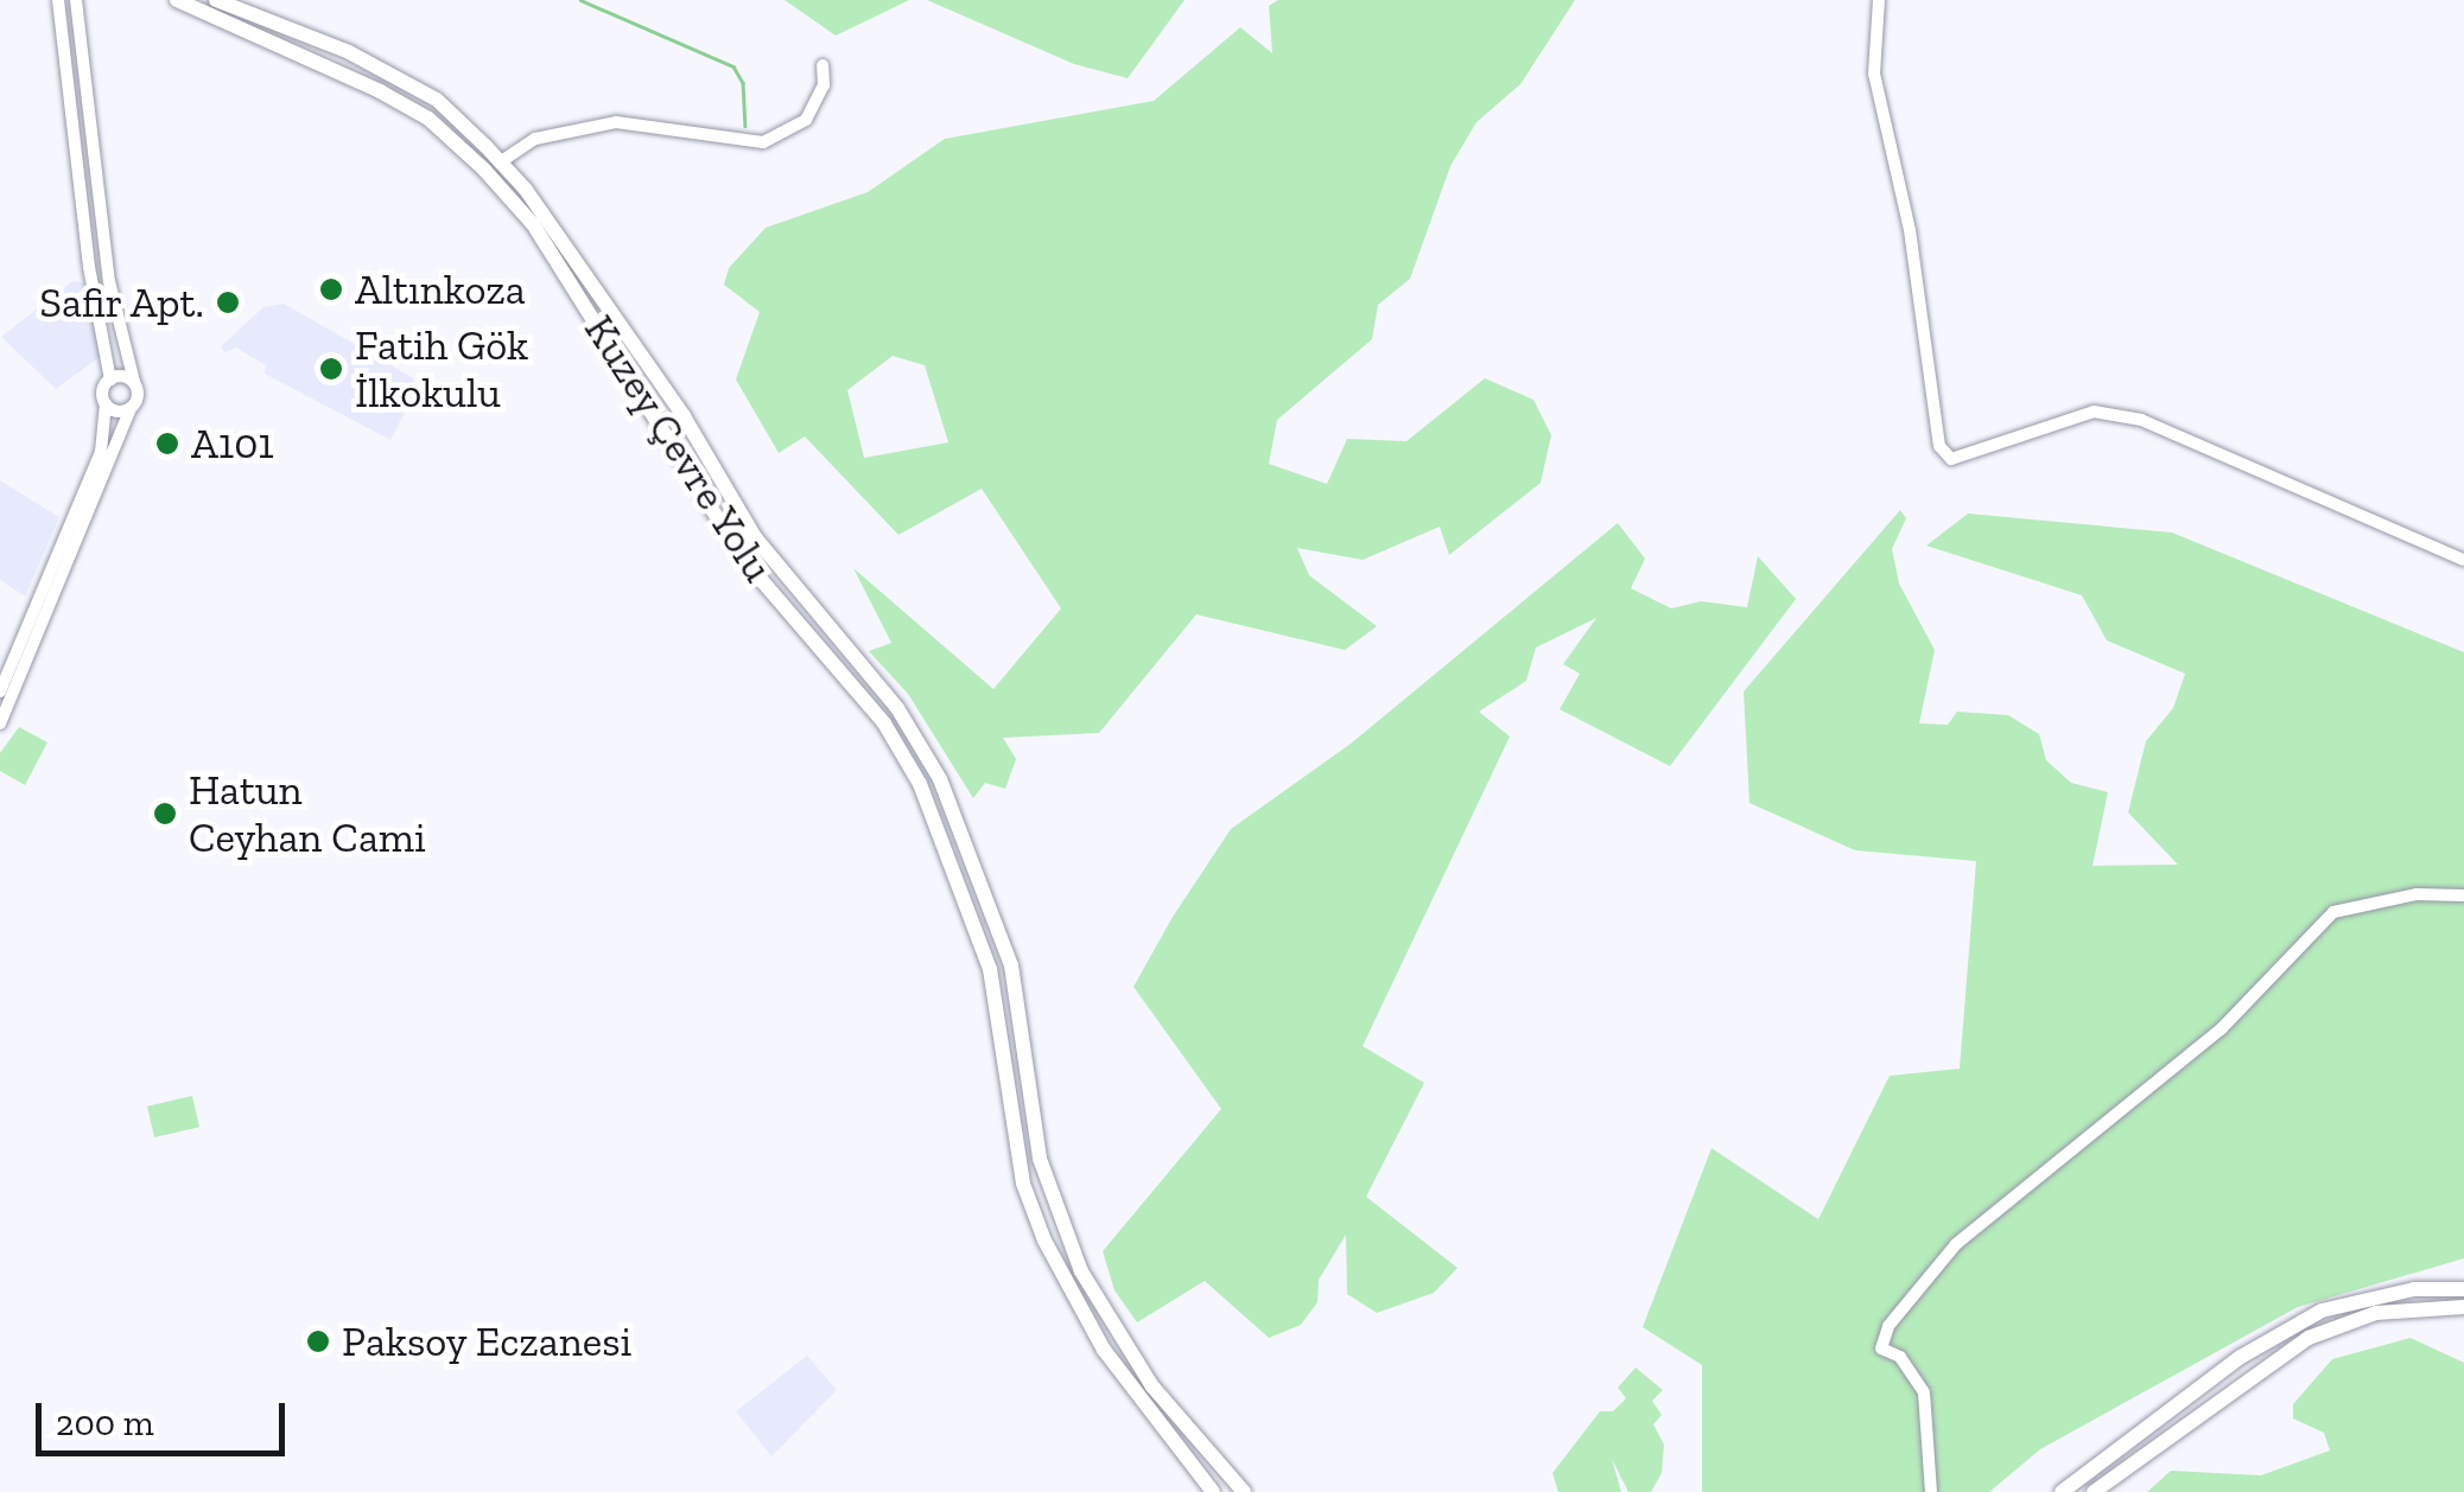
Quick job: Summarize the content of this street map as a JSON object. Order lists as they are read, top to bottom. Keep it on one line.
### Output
{"streets":{"main road":["Kuzey Çevre Yolu"]},"places":["Altınkoza","Safir Apt.","Fatih Gök İlkokulu","A101","Hatun Ceyhan Cami","Paksoy Eczanesi"],"scale_bar":"200 m"}
